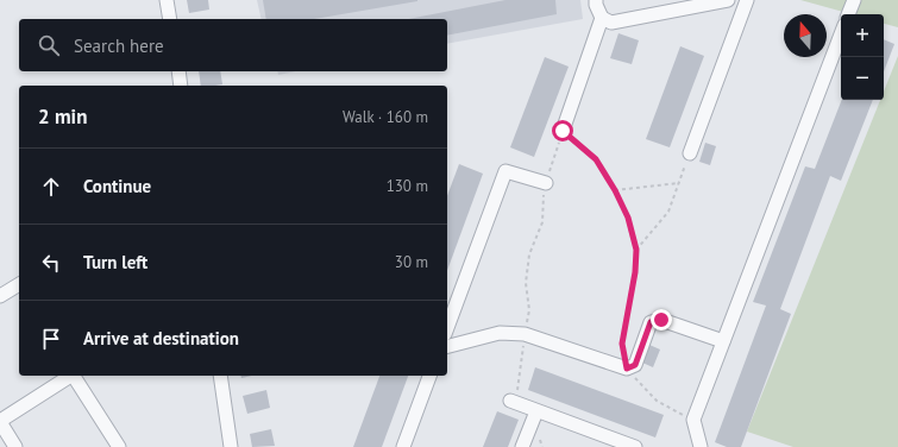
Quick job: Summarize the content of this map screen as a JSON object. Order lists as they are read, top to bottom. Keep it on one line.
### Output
{"north":"top","page":{"map_buttons":["+","−"],"search":"Search here","heading":["2 min","Walk · 160 m"],"list":[["Continue","130 m"],["Turn left","30 m"],"Arrive at destination"]}}
